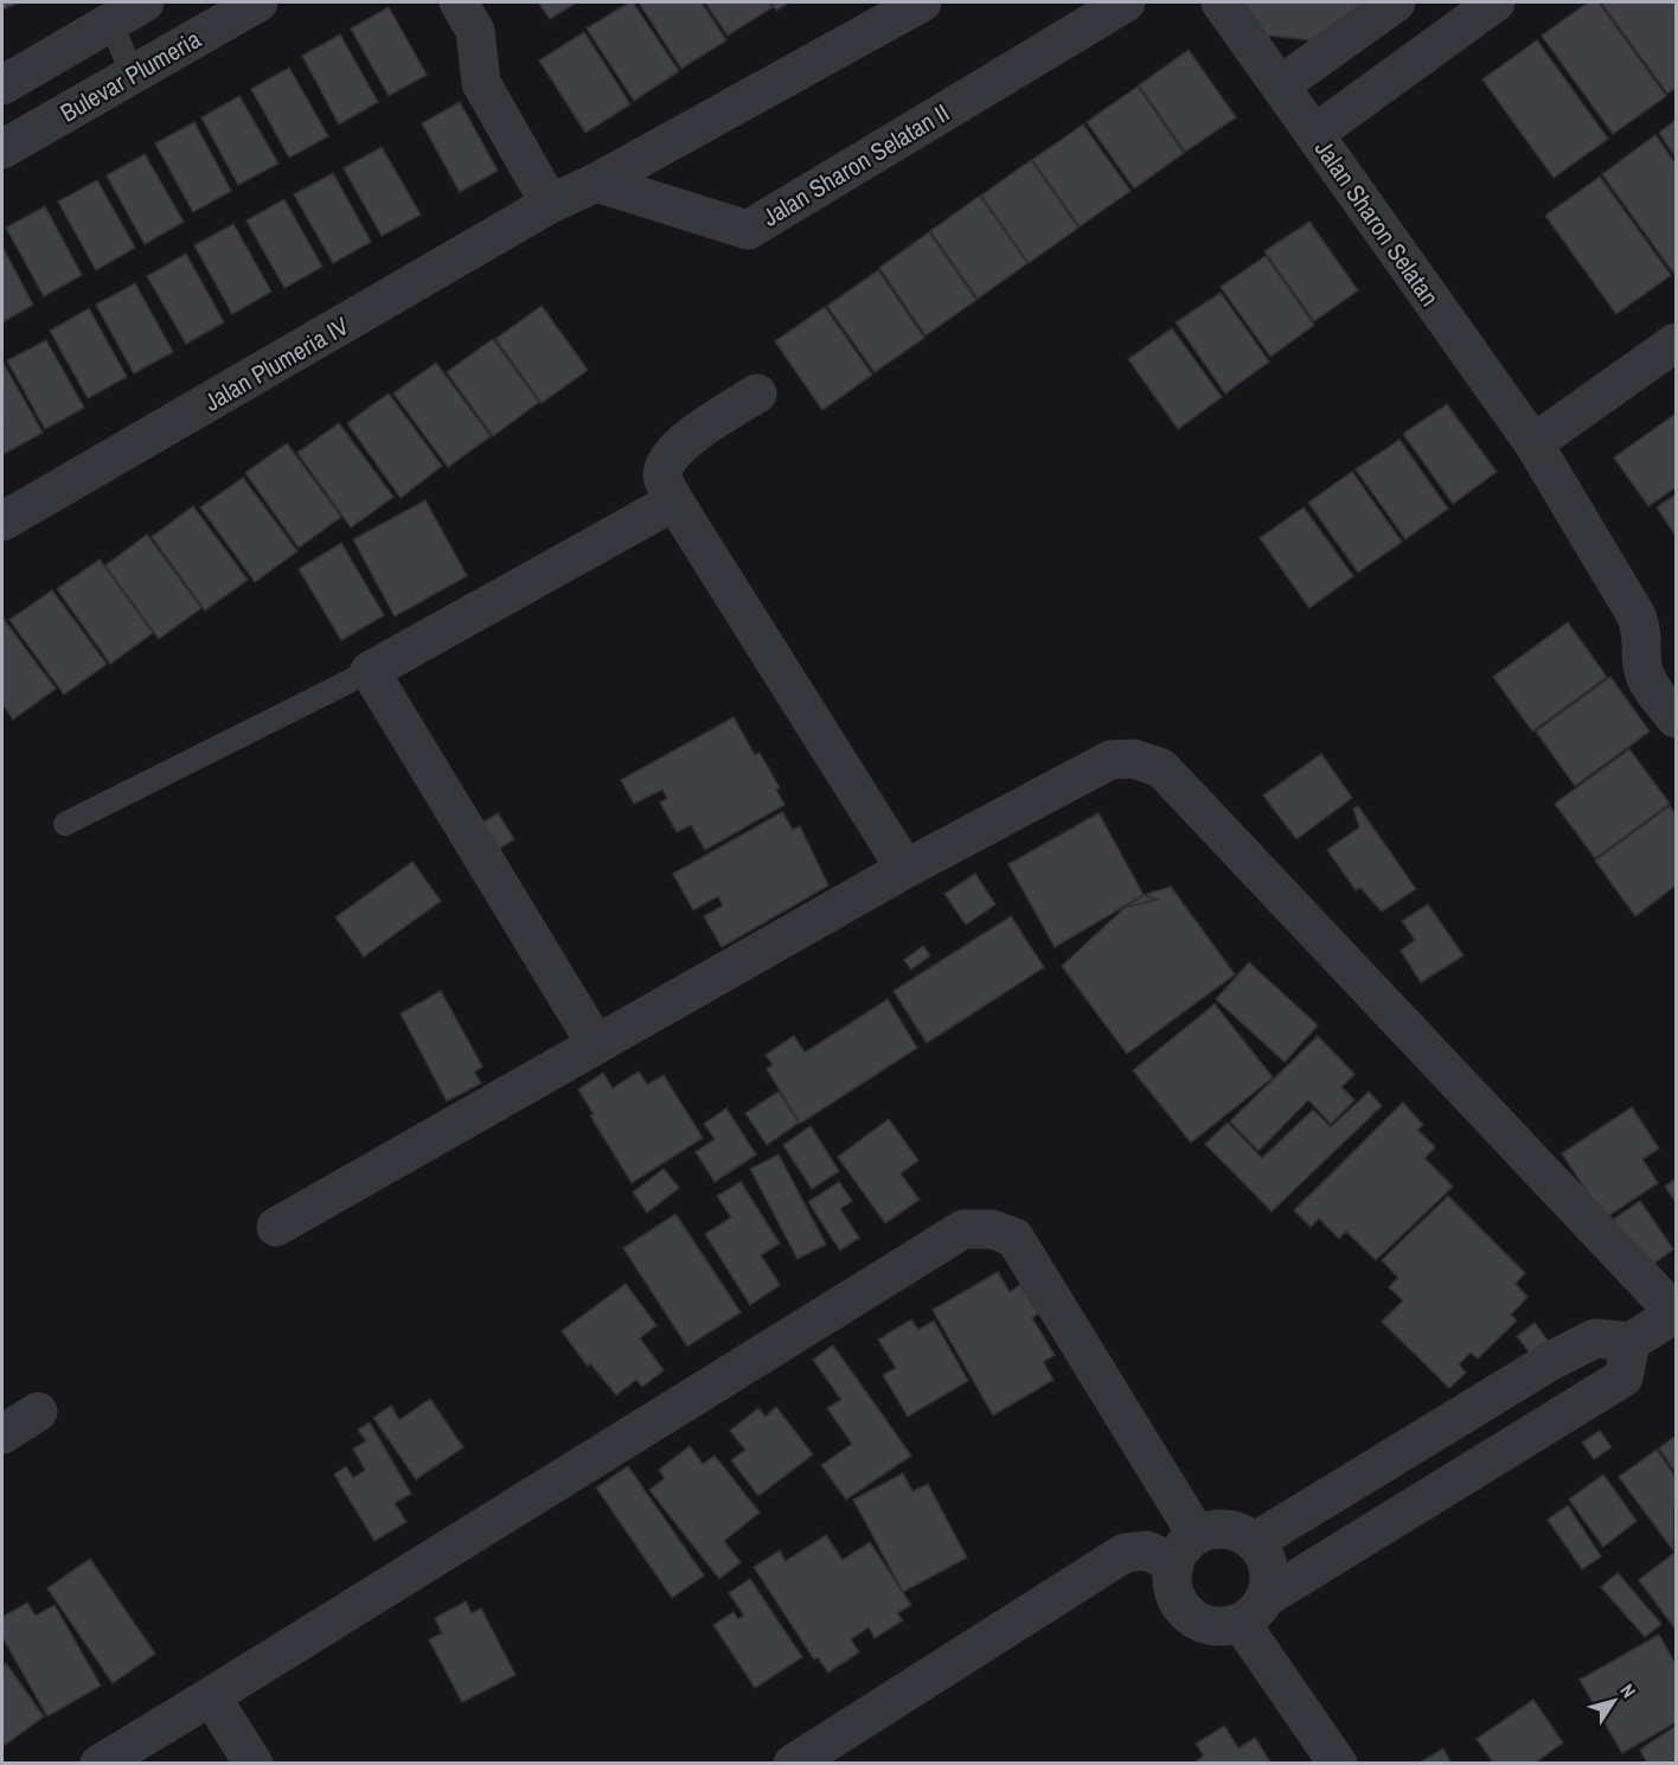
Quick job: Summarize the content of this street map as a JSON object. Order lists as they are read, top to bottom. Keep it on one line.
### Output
{"streets":{"street":["Bulevar Plumeria","Jalan Sharon Selatan II","Jalan Sharon Selatan","Jalan Plumeria IV"]},"crossings":[["Jalan Sharon Selatan II","Jalan Plumeria IV"]],"north":"top right"}
